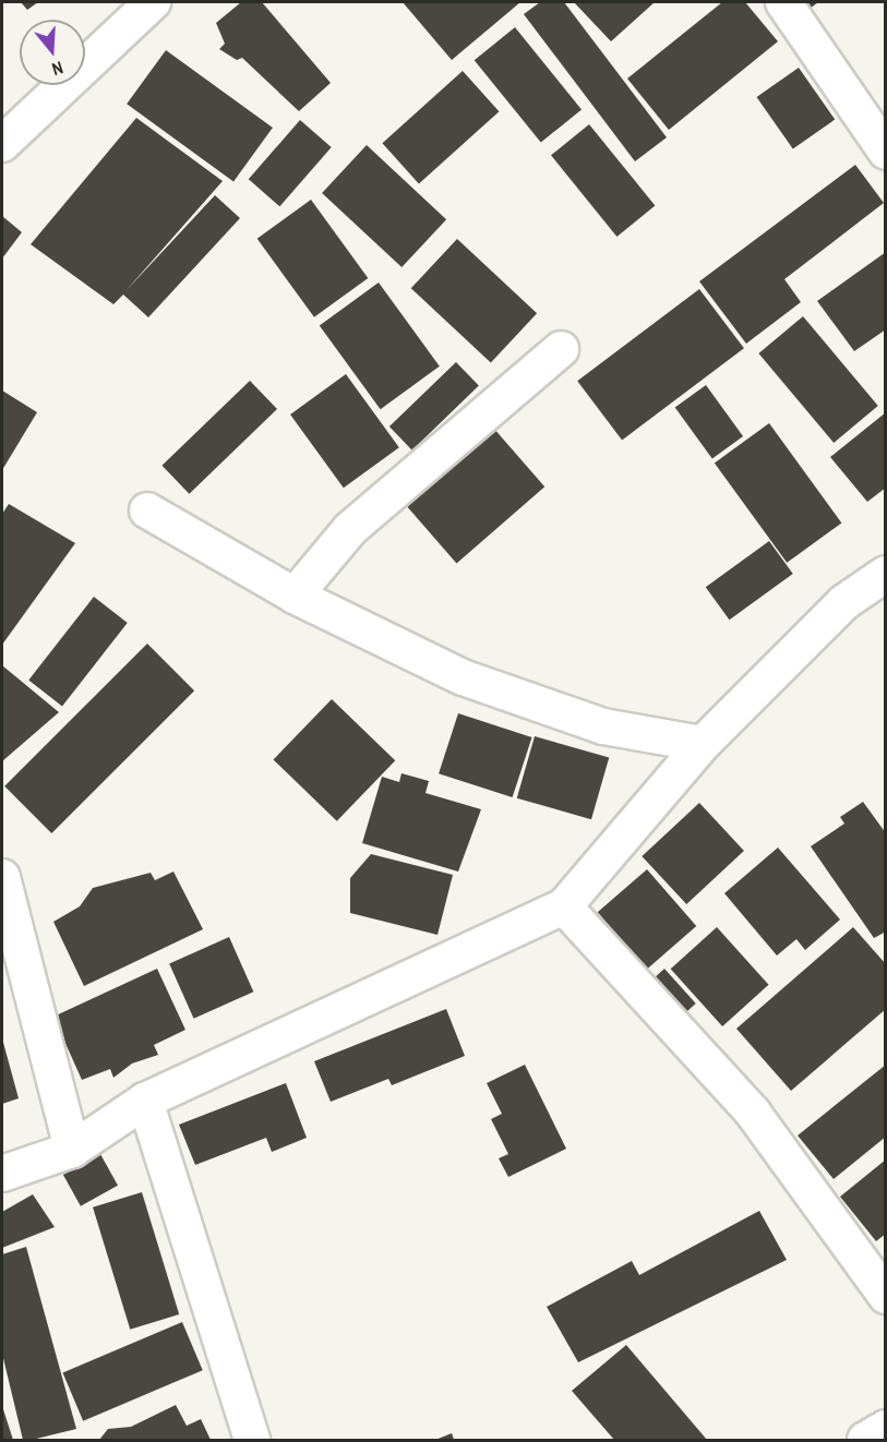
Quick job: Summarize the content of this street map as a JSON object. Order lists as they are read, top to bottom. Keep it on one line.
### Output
{"north":"bottom"}
